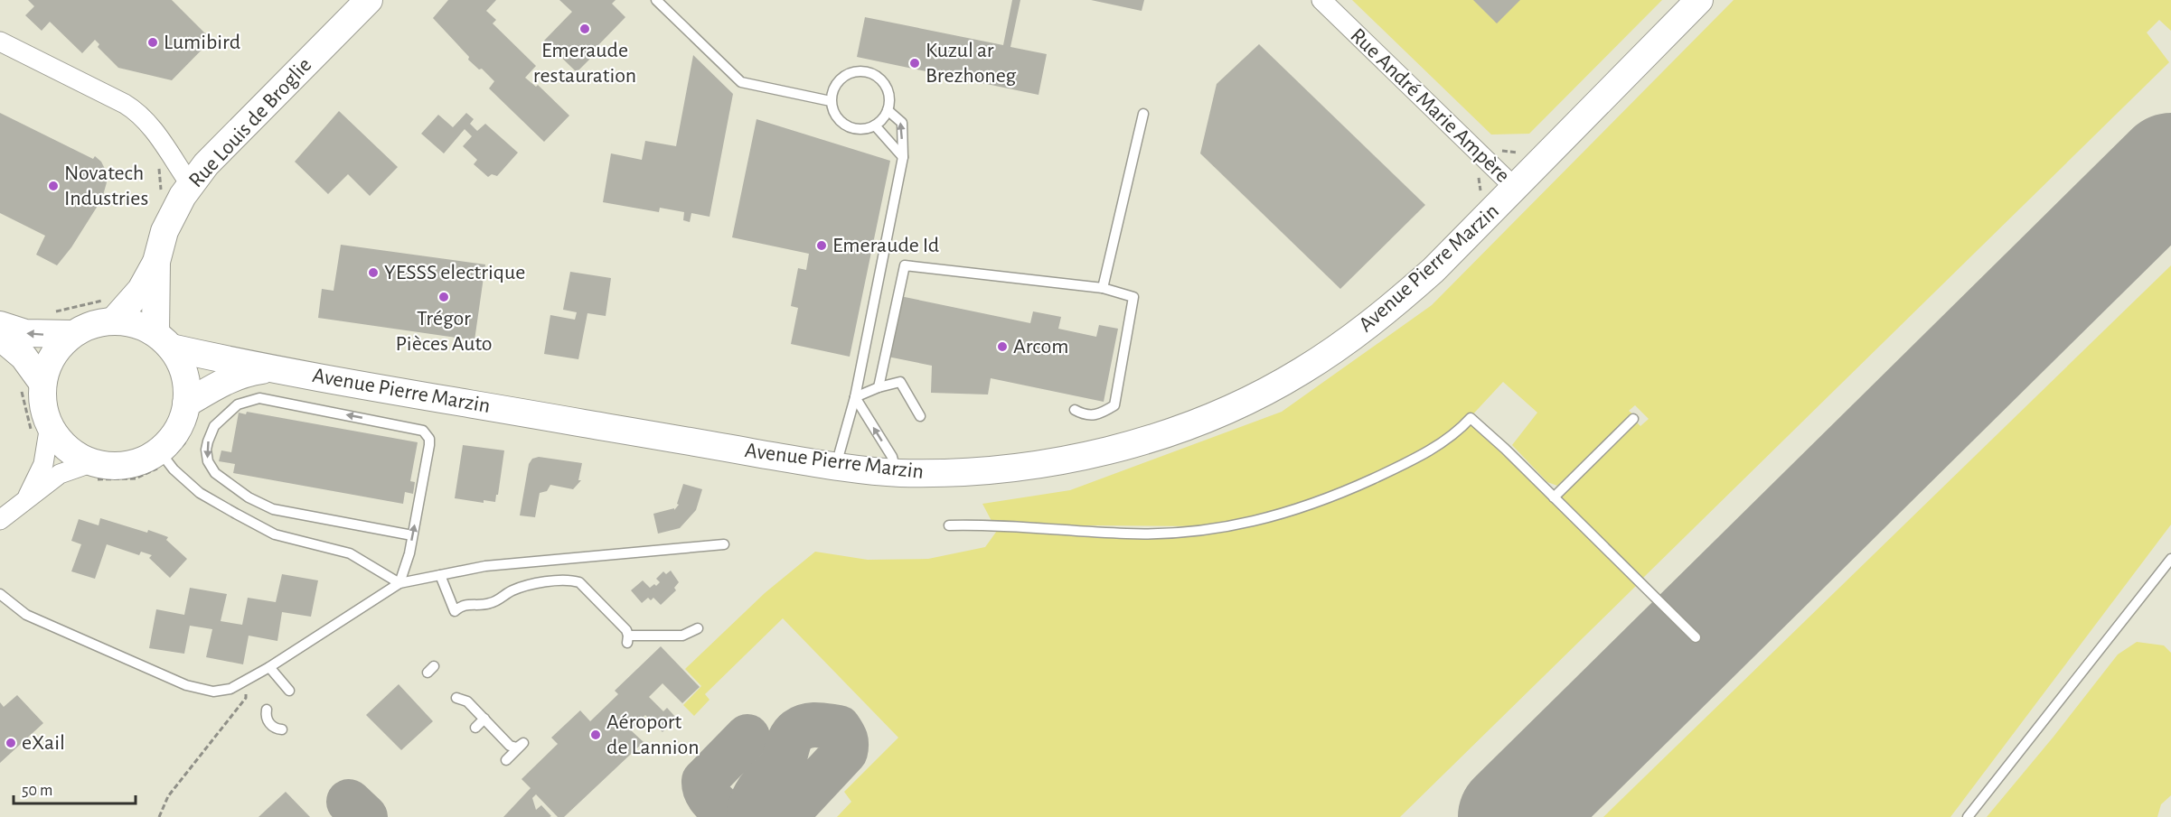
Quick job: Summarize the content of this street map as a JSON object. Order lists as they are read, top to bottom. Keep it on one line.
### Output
{"streets":{"main road":["Rue Louis de Broglie","Avenue Pierre Marzin"],"street":["Rue André Marie Ampère"]},"crossings":[["Rue André Marie Ampère","Avenue Pierre Marzin"],["Rue Louis de Broglie","Avenue Pierre Marzin"]],"places":["Emeraude restauration","Lumibird","Kuzul ar Brezhoneg","Novatech Industries","Emeraude Id","YESSS electrique","Trégor Pièces Auto","Arcom","Aéroport de Lannion","eXail"],"scale_bar":"50 m"}
